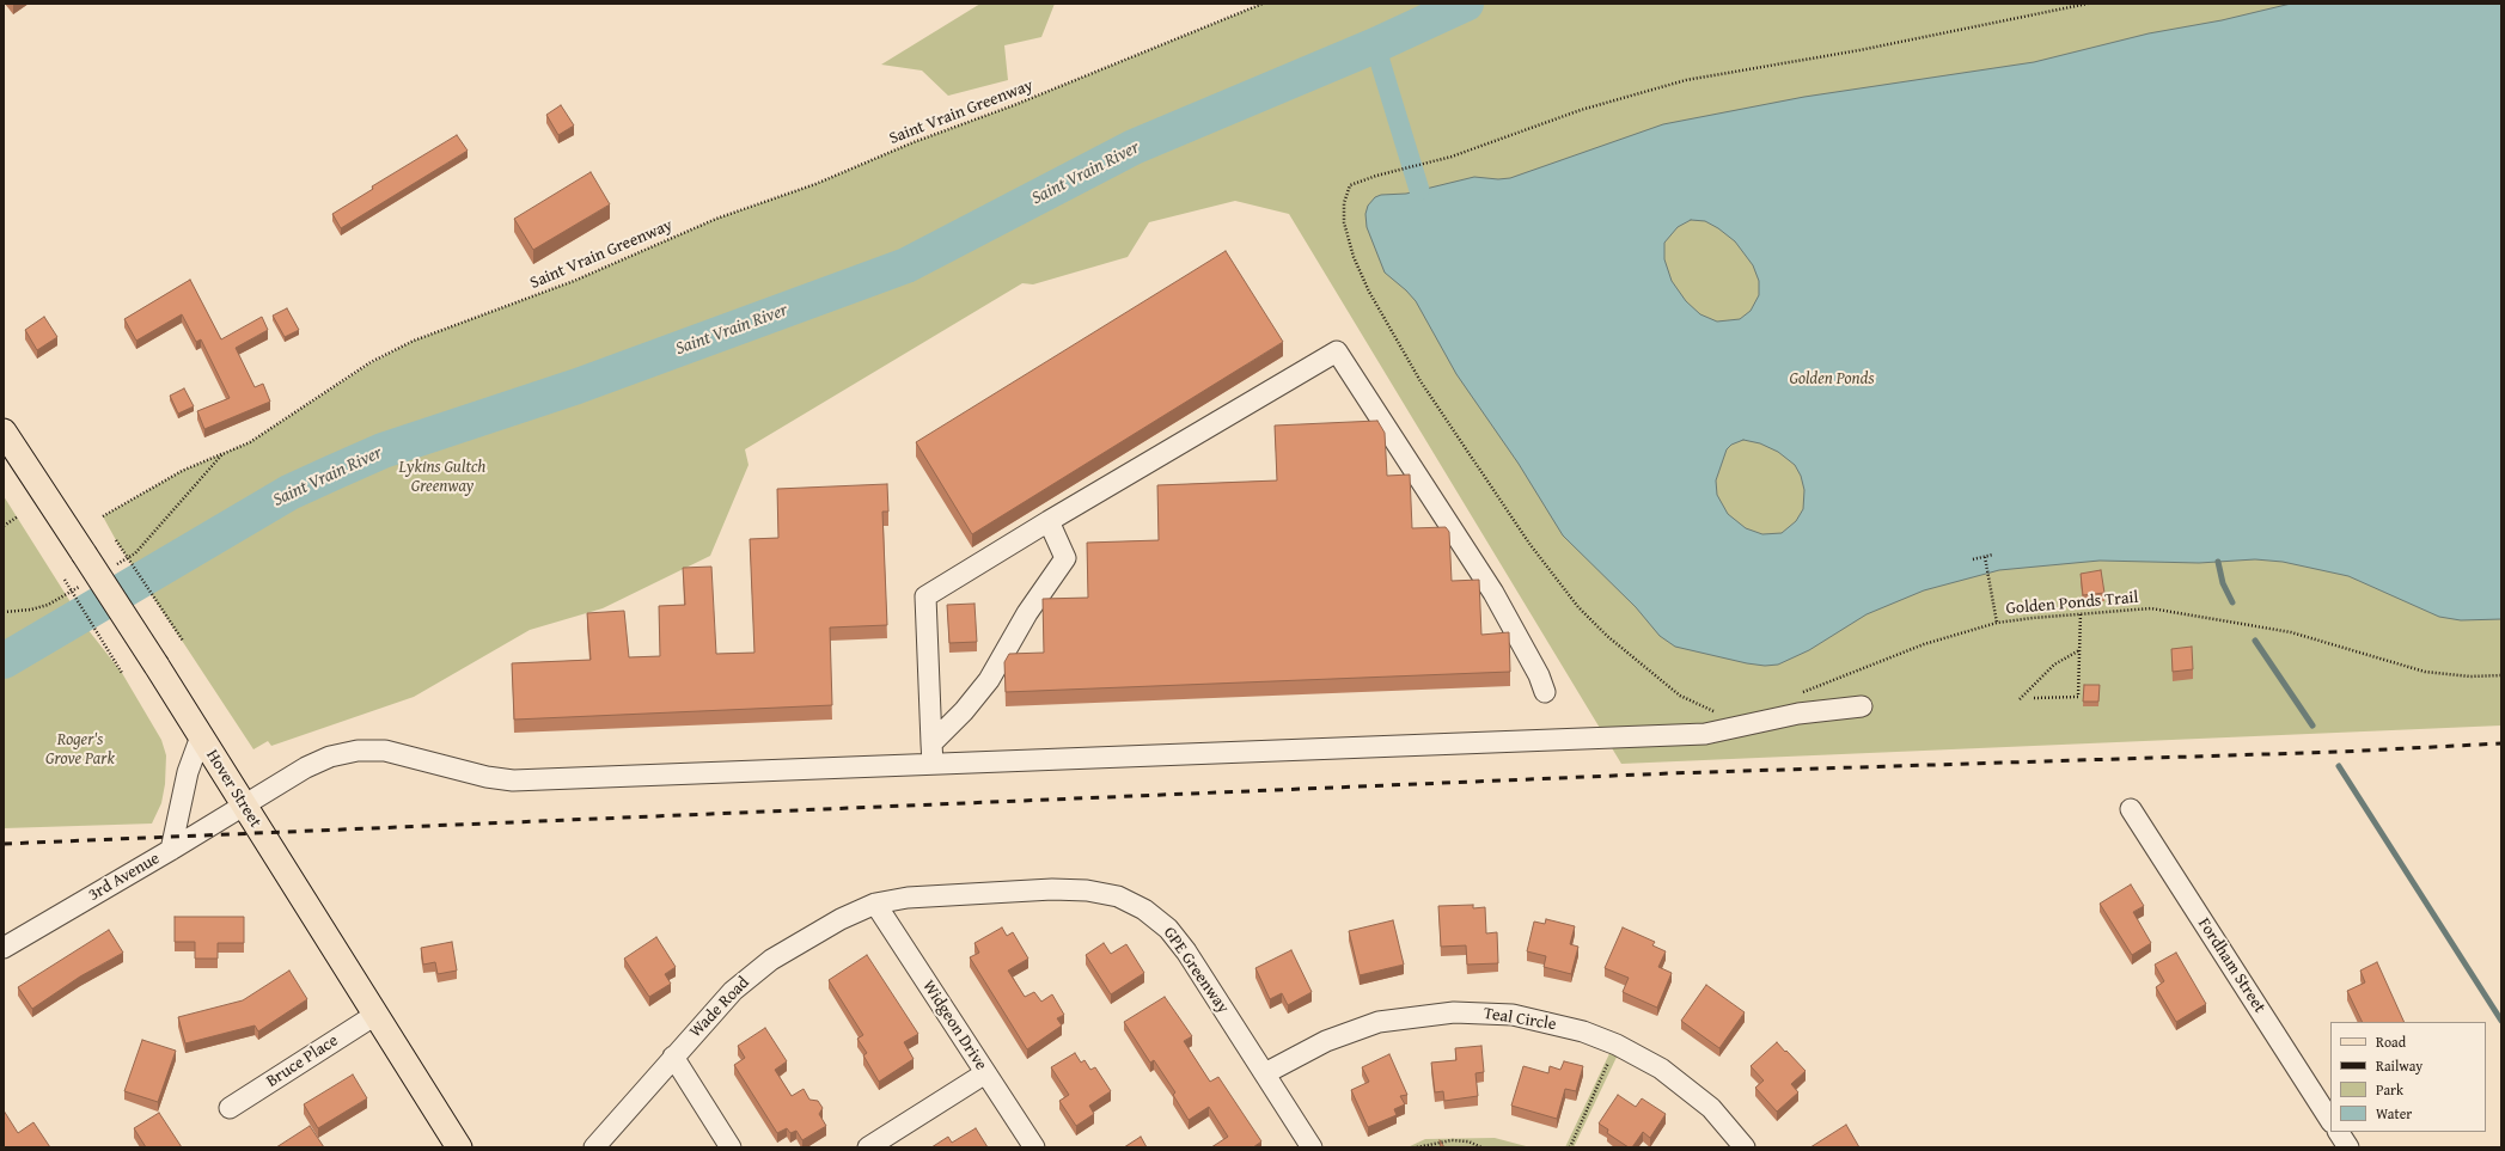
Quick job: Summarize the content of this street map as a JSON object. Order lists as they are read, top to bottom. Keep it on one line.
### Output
{"streets":{"main road":["Hover Street"],"street":["3rd Avenue","Fordham Street","GPE Greenway","Wade Road","Teal Circle","Widgeon Drive","Bruce Place"],"path":["Saint Vrain Greenway","Golden Ponds Trail"]},"crossings":[["Hover Street","3rd Avenue"],["Hover Street","Bruce Place"],["GPE Greenway","Wade Road"],["GPE Greenway","Teal Circle"],["GPE Greenway","Widgeon Drive"],["Wade Road","Widgeon Drive"]],"water":["Saint Vrain River"],"parks":["Golden Ponds","Lykins Gultch Greenway","Roger's Grove Park"],"legend":["Road","Railway","Park","Water"]}
